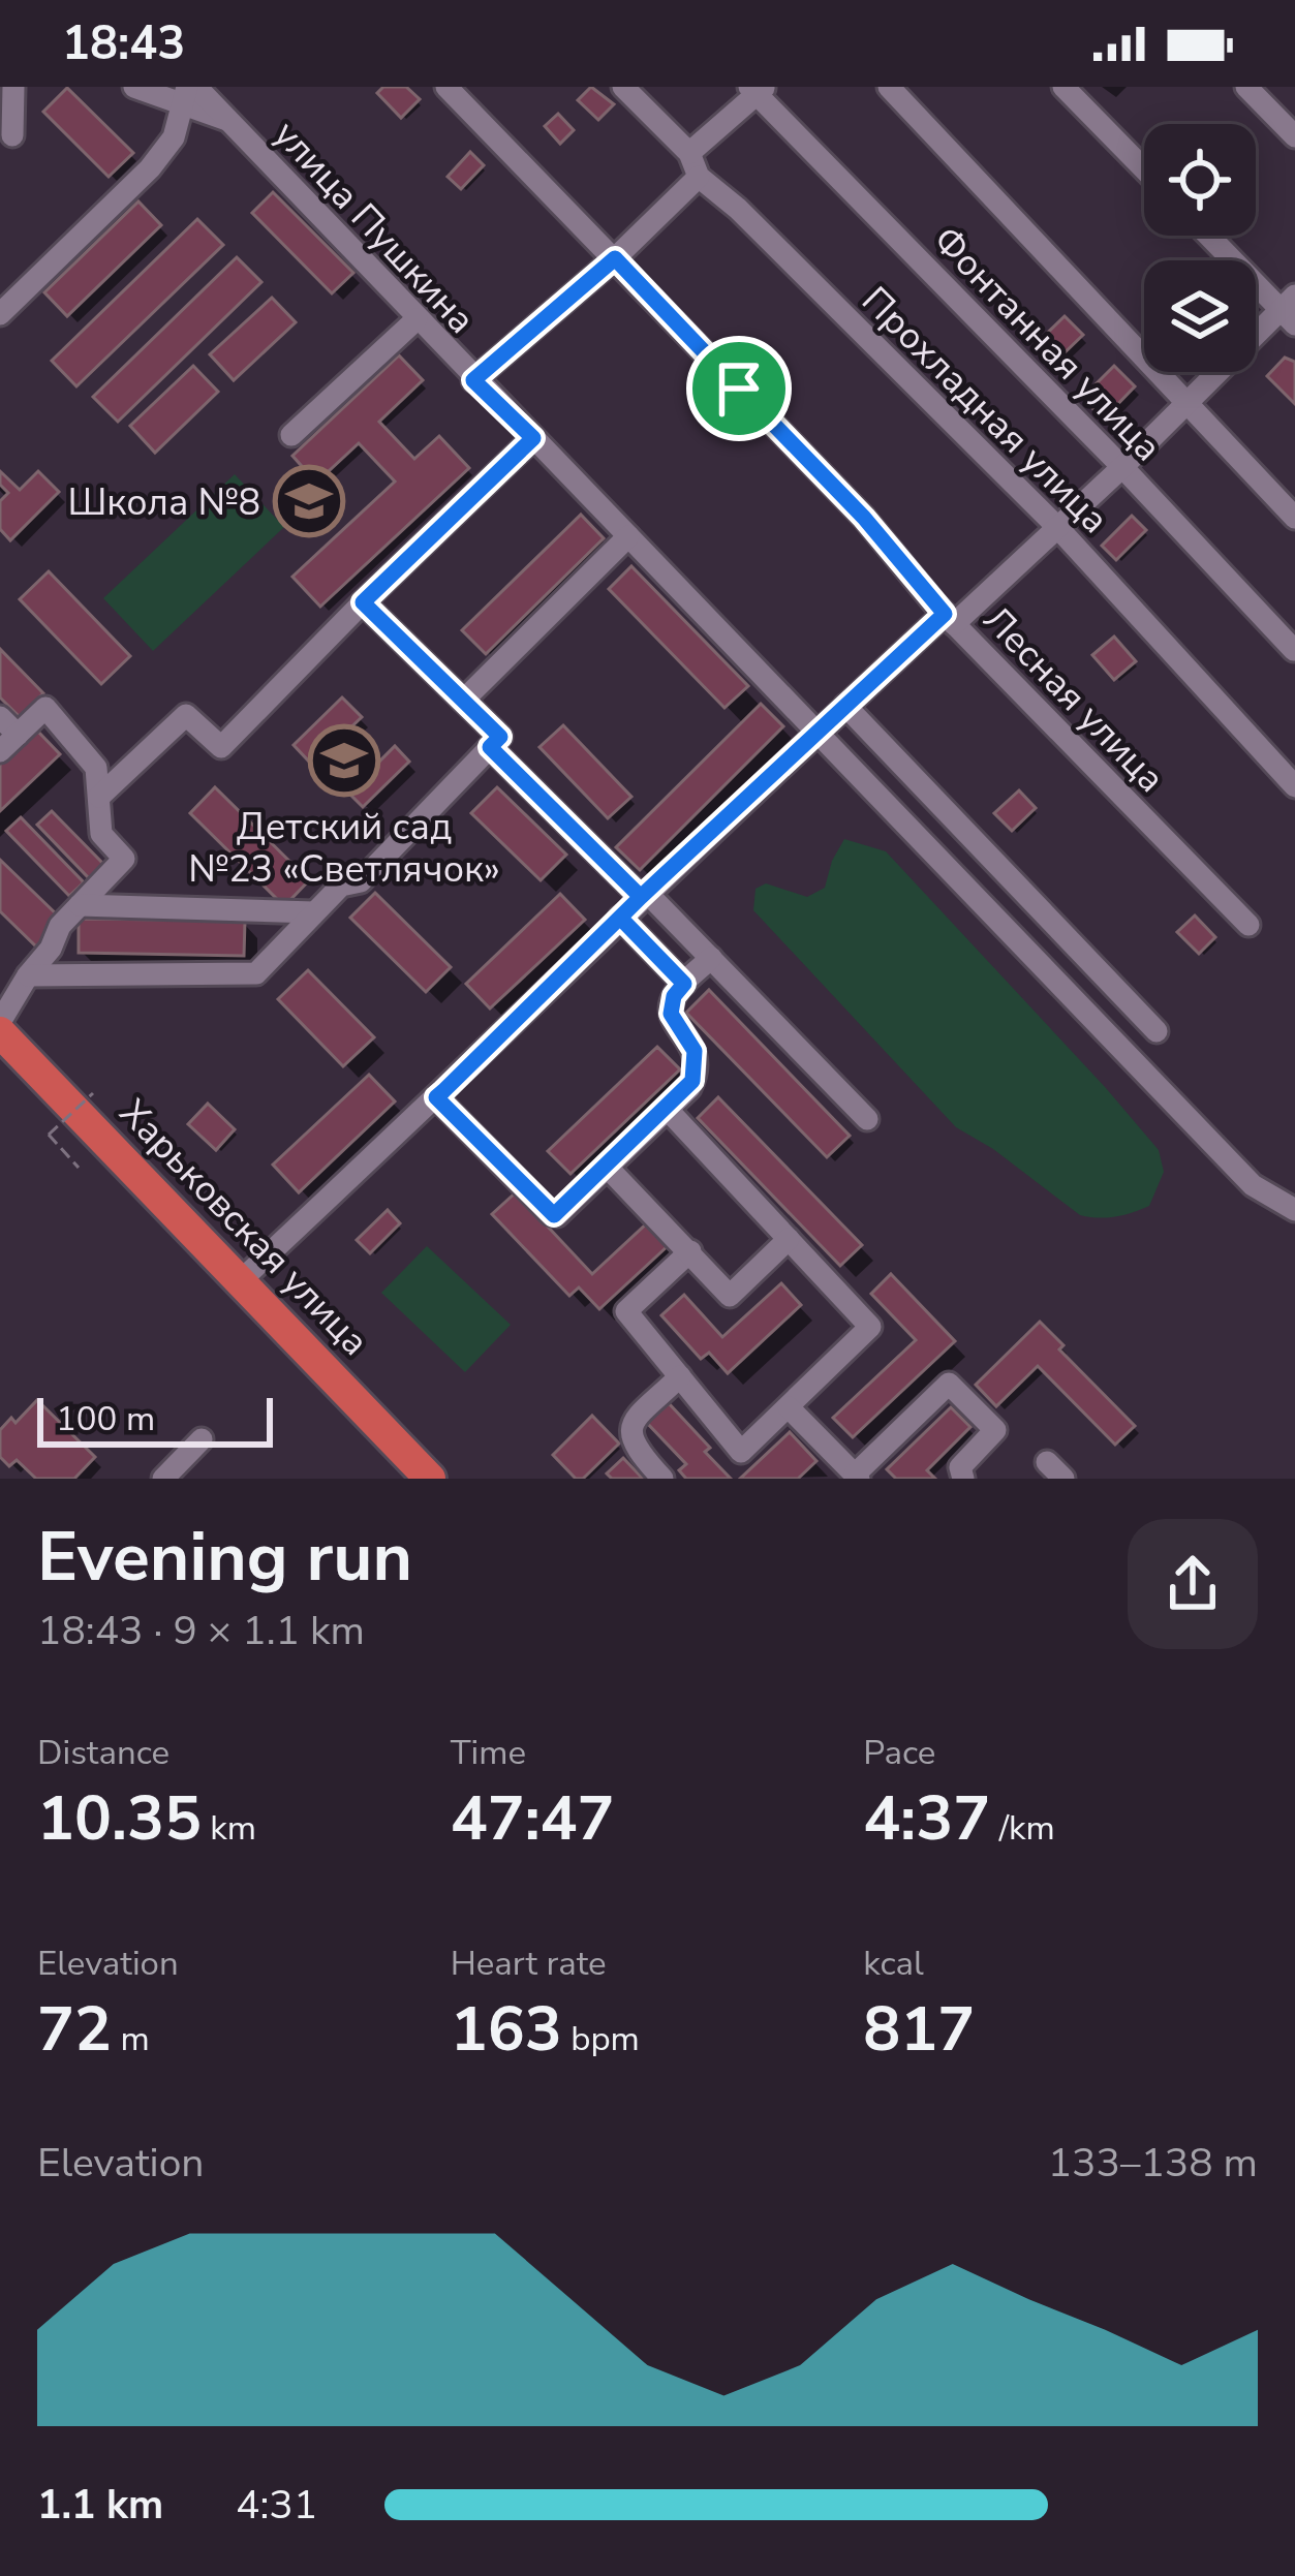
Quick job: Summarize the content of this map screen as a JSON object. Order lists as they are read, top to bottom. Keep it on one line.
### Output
{"streets":{"highway":["Харьковская улица"],"street":["улица Пушкина","Фонтанная улица","Прохладная улица","Лесная улица"]},"places":{"school or university":["Школа №8","Детский сад №23 «Светлячок»"]},"scale_bar":"100 m","page":{"status":"18:43","scale":"100 m","heading":["Evening run","18:43 · 9 × 1.1 km"],"stats":[["Distance","10.35 km"],["Time","47:47"],["Pace","4:37 /km"],["Elevation","72 m"],["Heart rate","163 bpm"],["kcal","817"]],"chart":["Elevation","133–138 m"],"list":[{"name":"1.1 km","note":"4:31"}]}}
